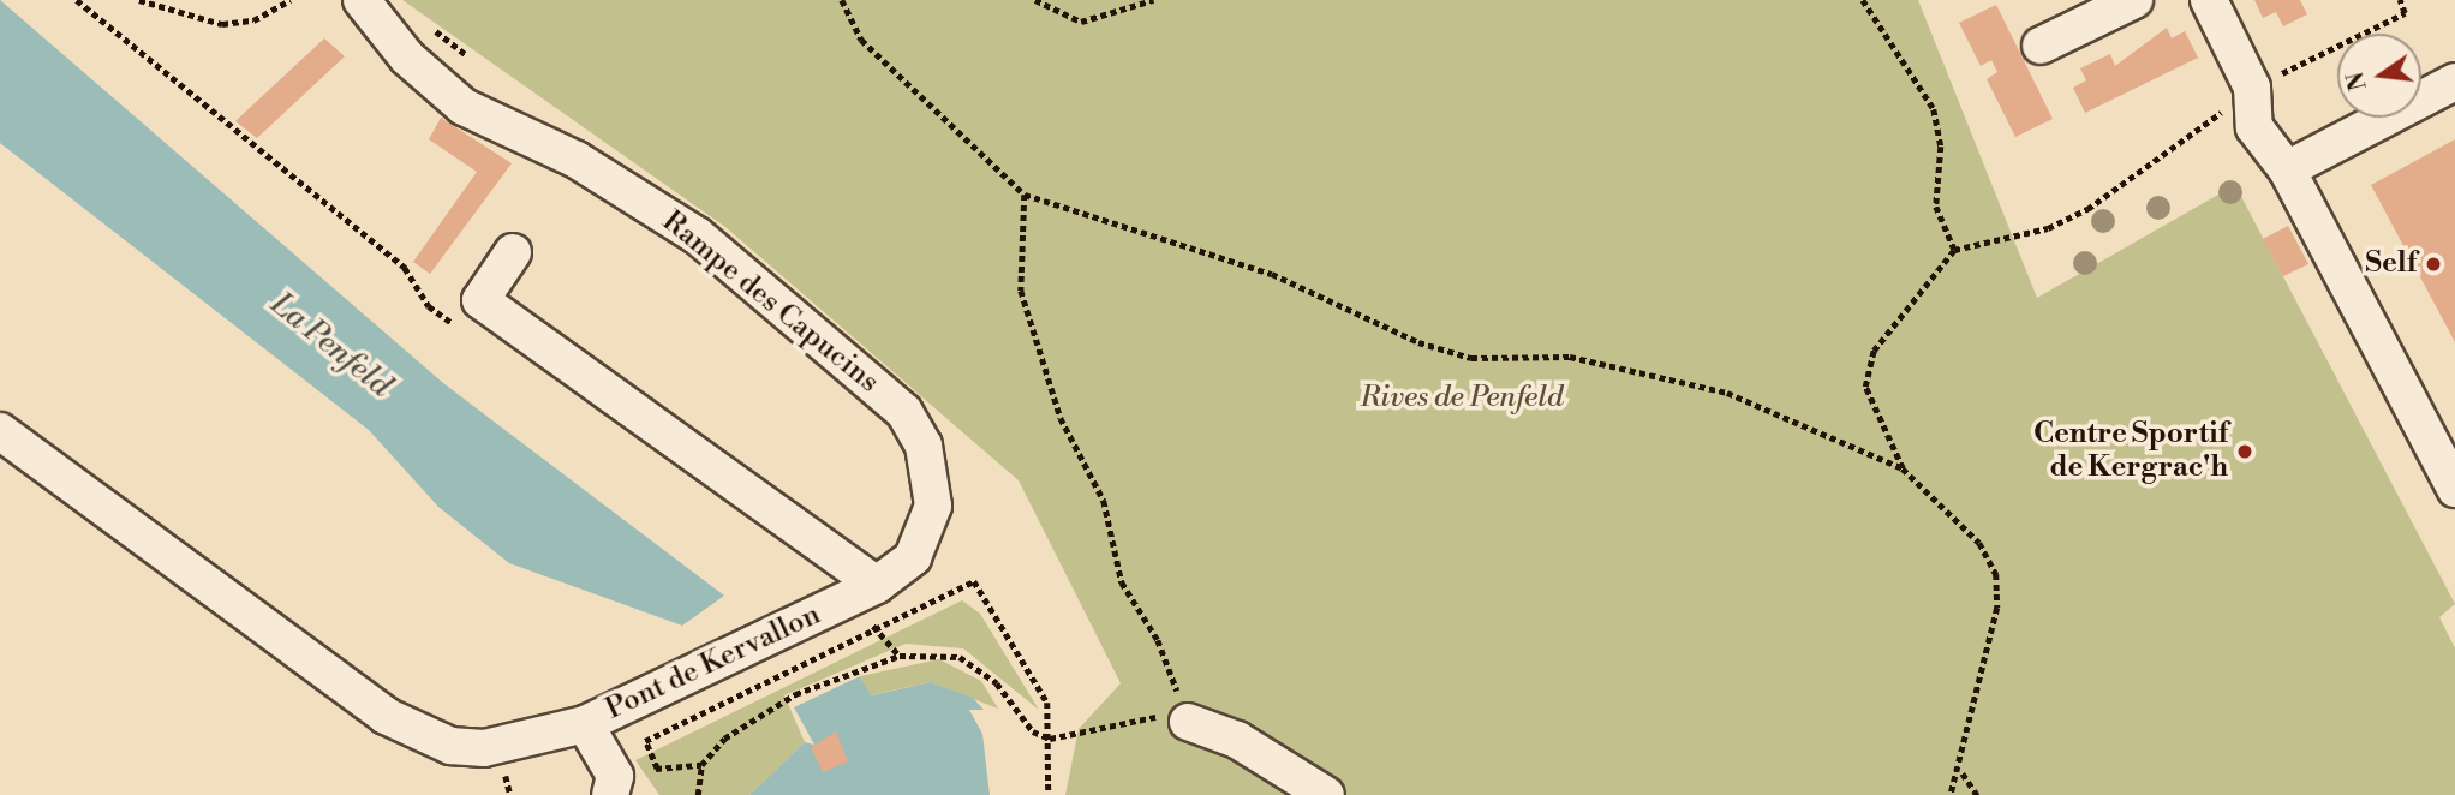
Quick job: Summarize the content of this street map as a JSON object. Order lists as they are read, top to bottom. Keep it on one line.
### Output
{"streets":{"street":["Rampe des Capucins","Pont de Kervallon"]},"crossings":[["Rampe des Capucins","Pont de Kervallon"]],"water":["La Penfeld"],"parks":["Rives de Penfeld"],"places":["Self","Centre Sportif de Kergrac'h"],"north":"left"}
